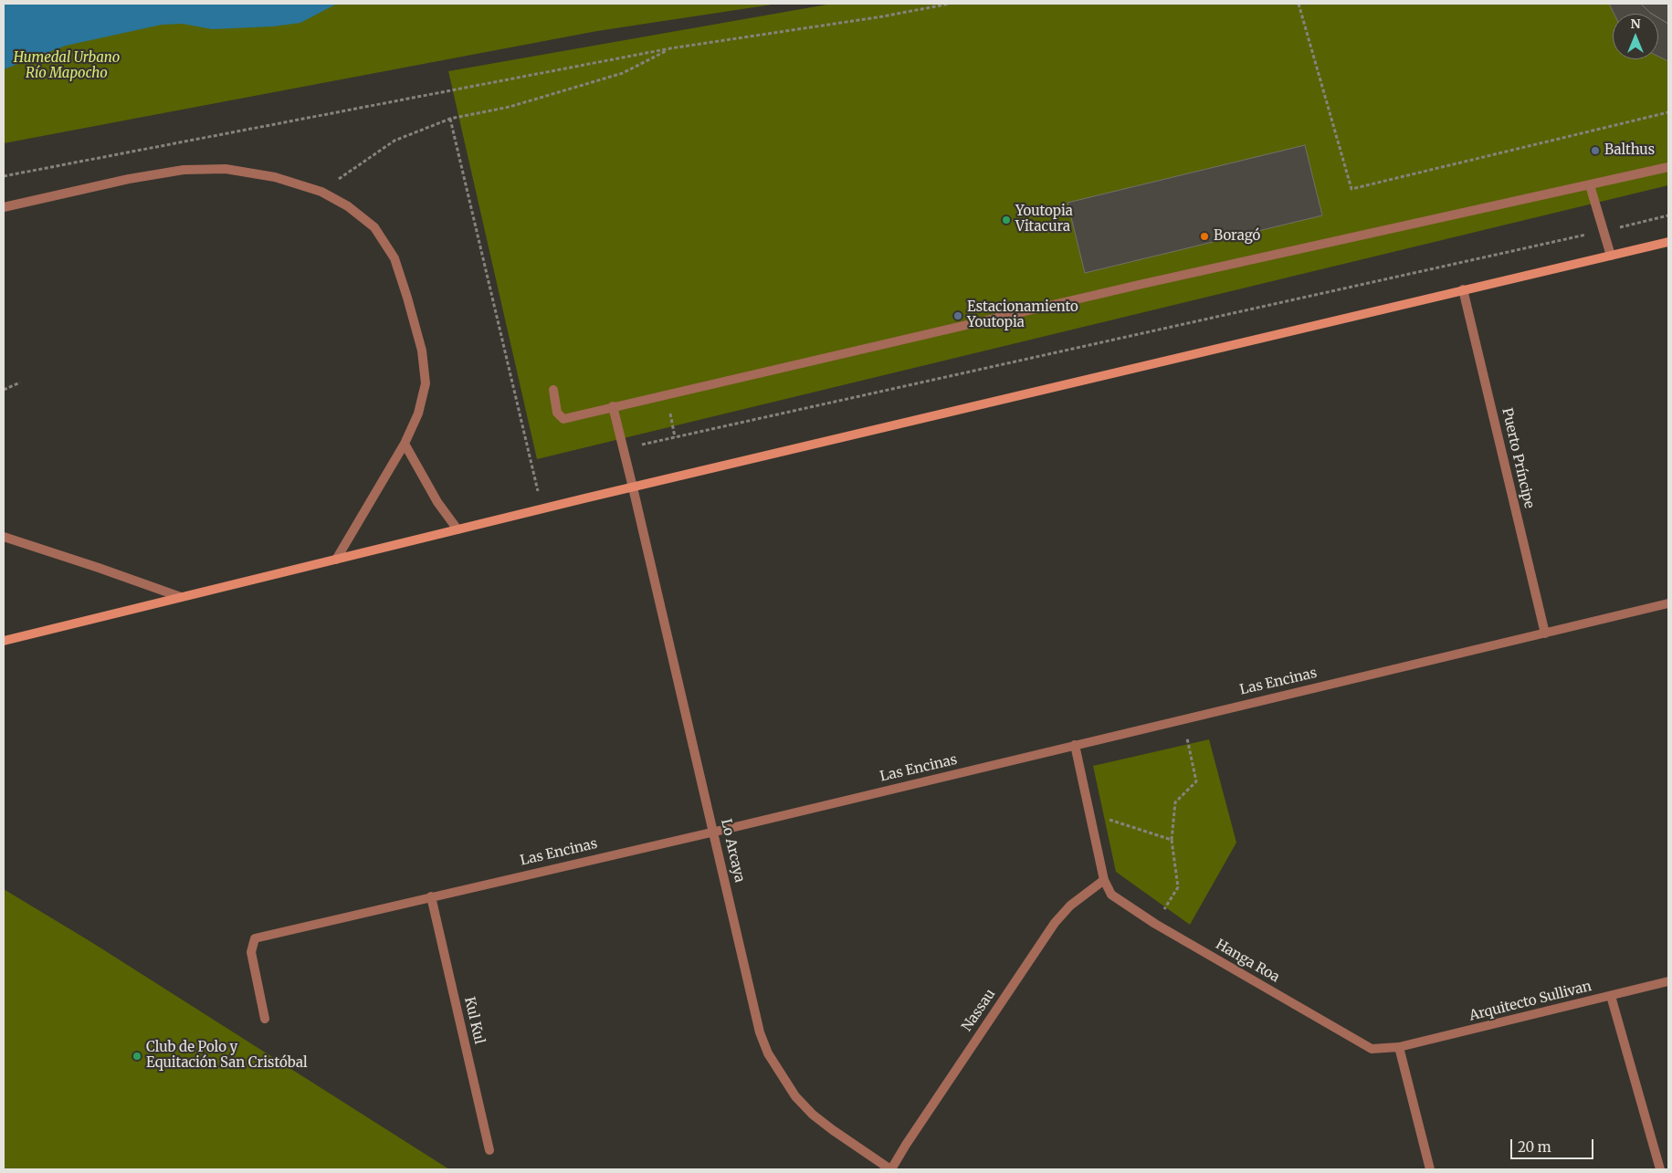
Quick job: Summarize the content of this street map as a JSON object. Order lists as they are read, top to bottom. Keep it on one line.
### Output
{"streets":{"street":["Puerto Príncipe","Las Encinas","Lo Arcaya","Hanga Roa","Arquitecto Sullivan","Nassau","Kul Kul"]},"crossings":[["Puerto Príncipe","Las Encinas"],["Las Encinas","Lo Arcaya"],["Las Encinas","Hanga Roa"],["Las Encinas","Kul Kul"],["Lo Arcaya","Nassau"],["Hanga Roa","Arquitecto Sullivan"],["Hanga Roa","Nassau"]],"parks":["Humedal Urbano Río Mapocho"],"places":["Balthus","Youtopia Vitacura","Boragó","Estacionamiento Youtopia","Club de Polo y Equitación San Cristóbal"],"scale_bar":"20 m","north":"top"}
